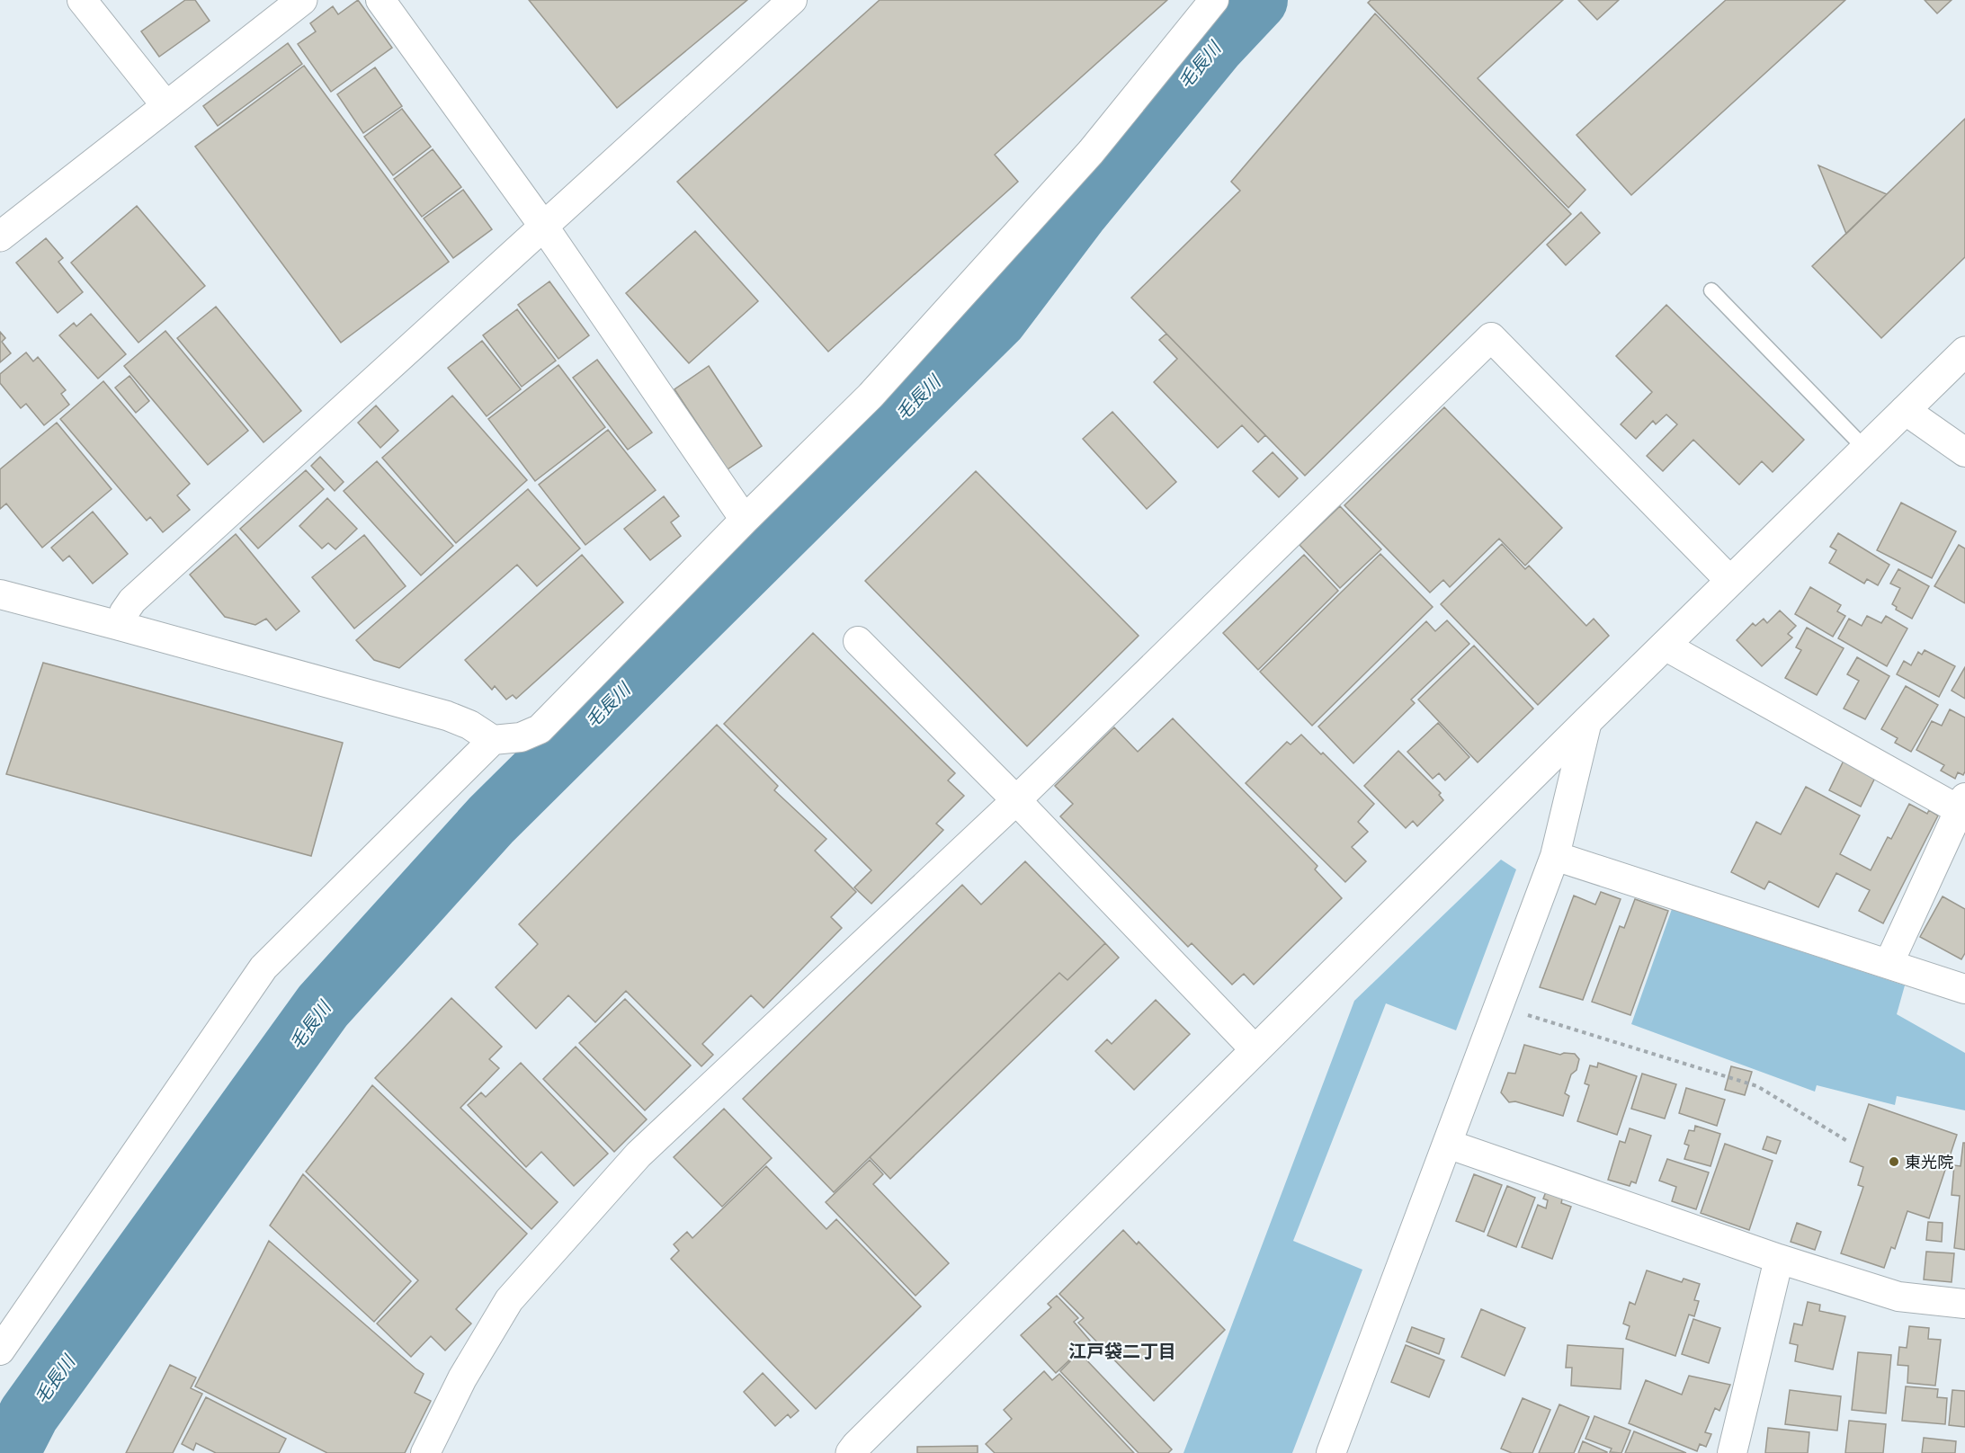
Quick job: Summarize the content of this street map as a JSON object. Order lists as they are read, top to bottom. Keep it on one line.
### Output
{"districts":["江戸袋二丁目"],"water":["毛長川"],"places":["東光院"]}
